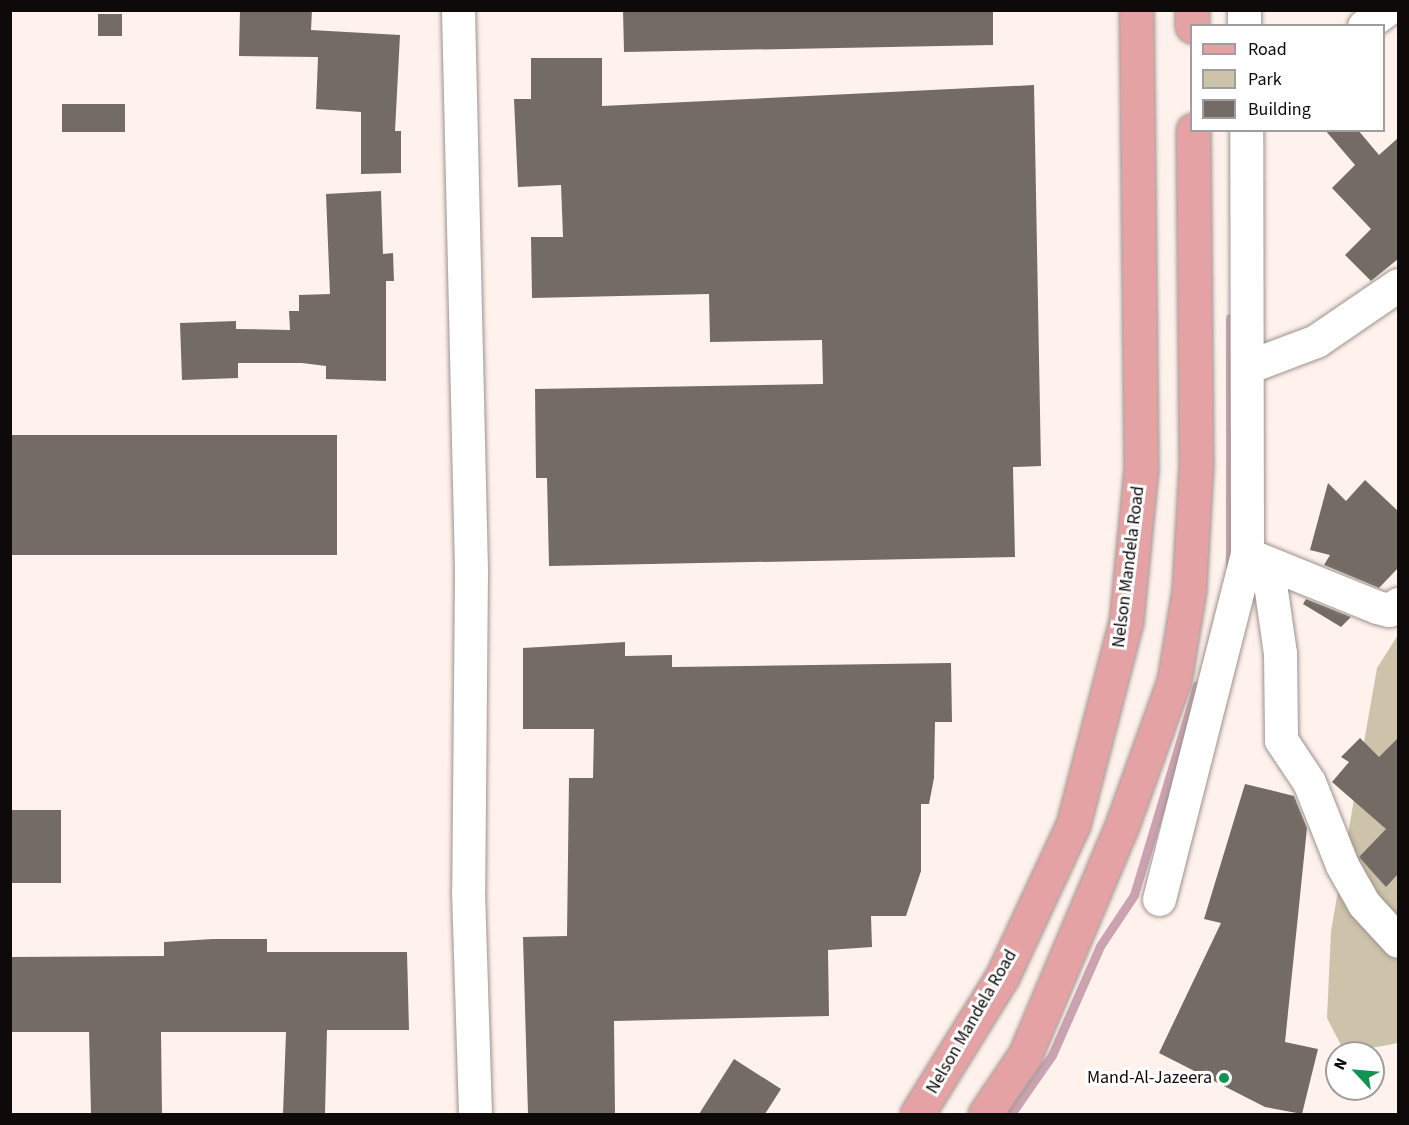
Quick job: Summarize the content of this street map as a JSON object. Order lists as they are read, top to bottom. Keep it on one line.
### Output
{"streets":{"main road":["Nelson Mandela Road"]},"places":["Mand-Al-Jazeera"],"legend":["Road","Park","Building"],"north":"top left"}
